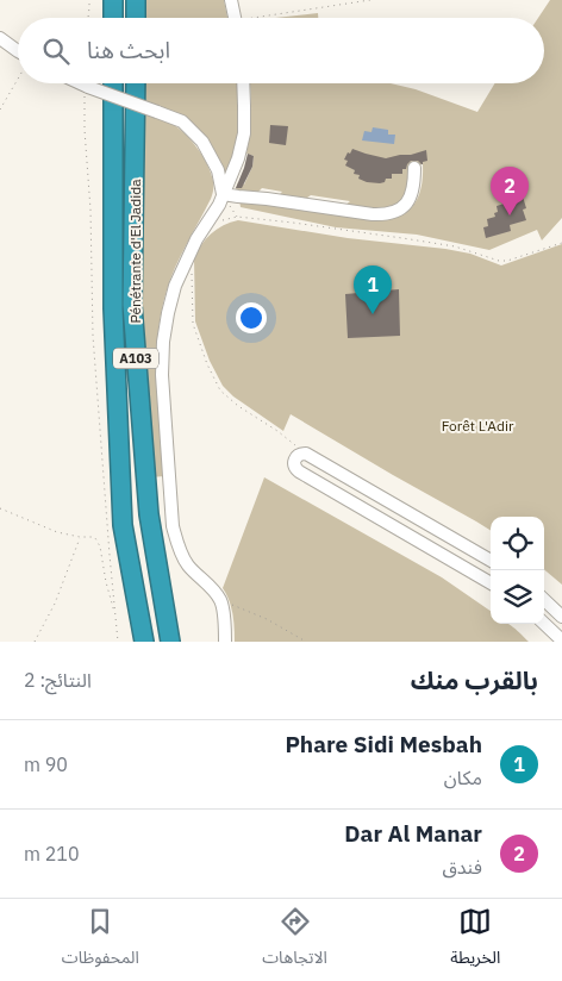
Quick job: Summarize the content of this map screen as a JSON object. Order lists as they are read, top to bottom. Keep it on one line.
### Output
{"streets":{"highway":["Pénétrante d'El Jadida","A103"]},"parks":["Forêt L'Adir"],"page":{"search":"ابحث هنا","pins":["2","1"],"heading":["بالقرب منك","النتائج: 2"],"list":[{"mark":"1","name":"Phare Sidi Mesbah","note":"مكان","value":"90 m"},{"mark":"2","name":"Dar Al Manar","note":"فندق","value":"210 m"}],"nav":["الخريطة","الاتجاهات","المحفوظات"]}}
